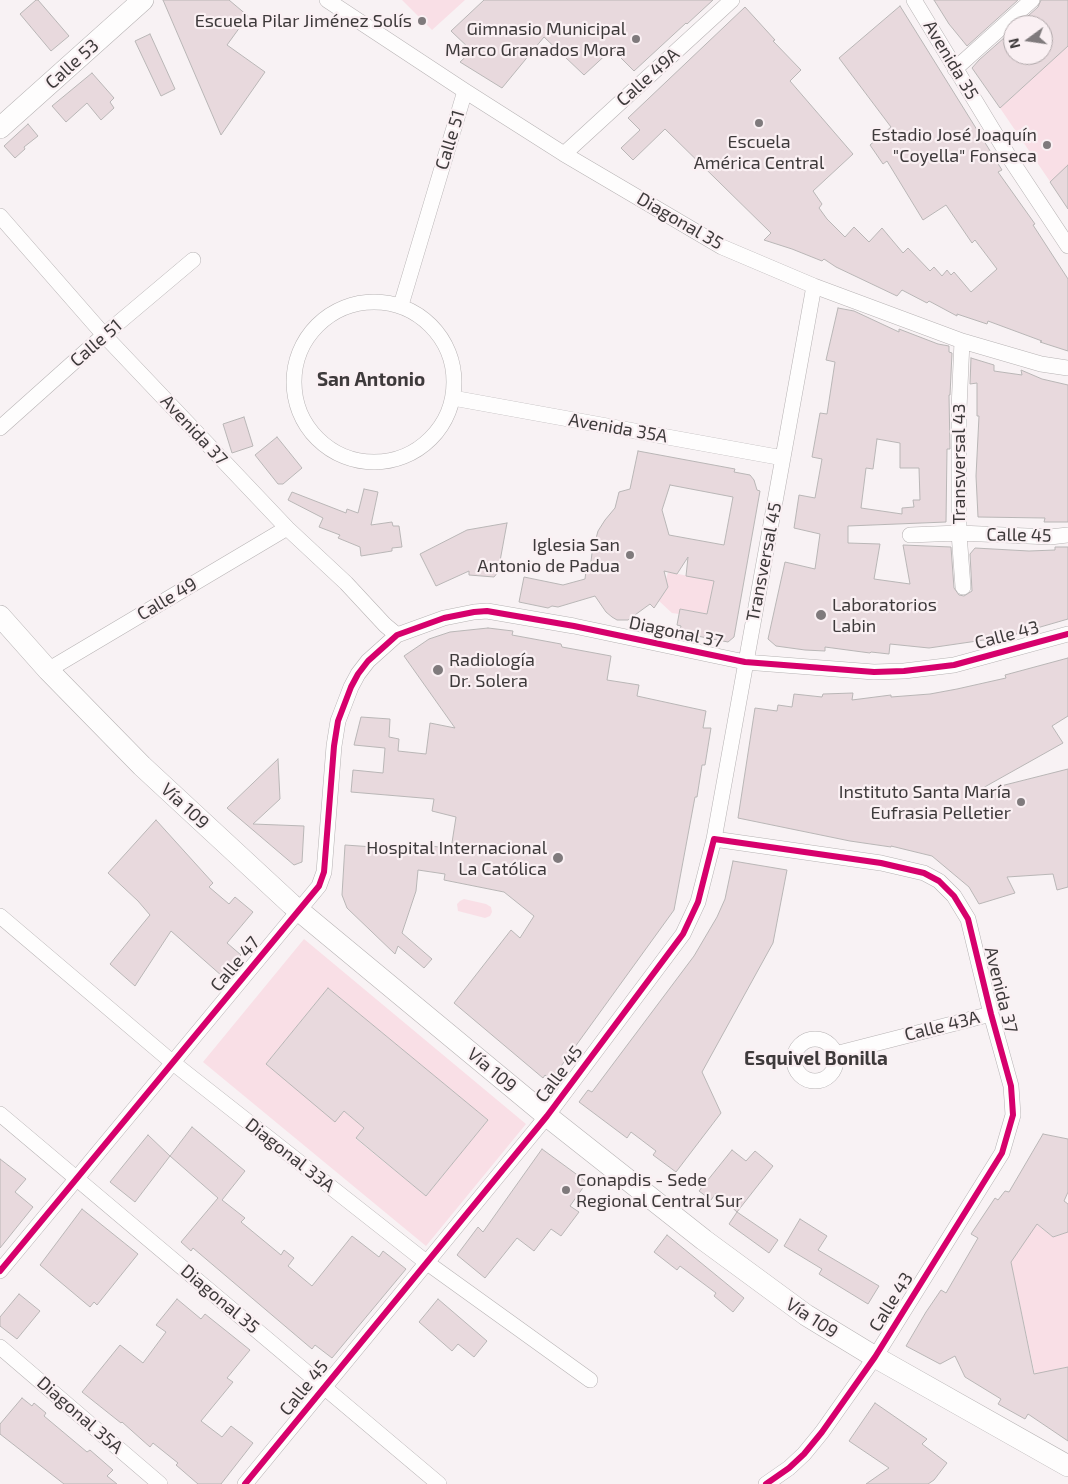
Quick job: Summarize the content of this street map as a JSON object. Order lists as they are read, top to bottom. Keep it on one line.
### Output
{"streets":{"main road":["Calle 53","Vía 109"],"street":["Avenida 35","Calle 49A","Calle 51","Diagonal 35","Avenida 35A","Avenida 37","Transversal 43","Calle 45","Transversal 45","Calle 49","Diagonal 37","Calle 43","Calle 47","Calle 43A","Diagonal 33A","Diagonal 35A"]},"crossings":[["Calle 49A","Diagonal 35"],["Calle 51","Diagonal 35"],["Calle 51","Avenida 35A"],["Calle 51","Avenida 37"],["Diagonal 35","Transversal 43"],["Diagonal 35","Calle 45"],["Diagonal 35","Transversal 45"],["Diagonal 35","Calle 47"],["Avenida 35A","Transversal 45"],["Avenida 37","Calle 45"],["Avenida 37","Transversal 45"],["Avenida 37","Calle 49"],["Avenida 37","Diagonal 37"],["Avenida 37","Calle 43"],["Avenida 37","Calle 47"],["Avenida 37","Calle 43A"],["Transversal 43","Calle 45"],["Calle 45","Transversal 45"],["Calle 45","Vía 109"],["Calle 45","Diagonal 33A"],["Transversal 45","Diagonal 37"],["Calle 49","Vía 109"],["Diagonal 37","Calle 43"],["Diagonal 37","Calle 47"],["Calle 43","Vía 109"],["Vía 109","Calle 47"],["Calle 47","Diagonal 33A"]],"districts":["San Antonio","Esquivel Bonilla"],"places":["Escuela Pilar Jiménez Solís","Gimnasio Municipal Marco Granados Mora","Escuela América Central","Estadio José Joaquín \"Coyella\" Fonseca","Iglesia San Antonio de Padua","Laboratorios Labin","Radiología Dr. Solera","Instituto Santa María Eufrasia Pelletier","Hospital Internacional La Católica","Conapdis - Sede Regional Central Sur"],"north":"left"}
